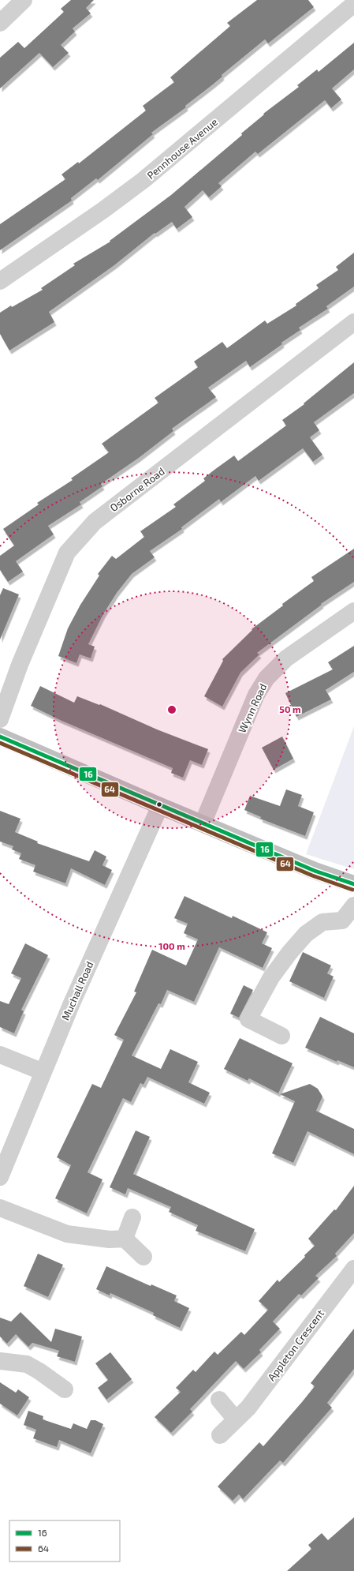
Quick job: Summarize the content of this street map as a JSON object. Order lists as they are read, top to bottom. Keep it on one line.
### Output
{"streets":{"street":["Pennhouse Avenue","Osborne Road","Wynn Road","Muchall Road","Appleton Crescent"]},"lines":["transit line 16","transit line 64"],"legend":["16","64"],"rings":["50 m","100 m"]}
